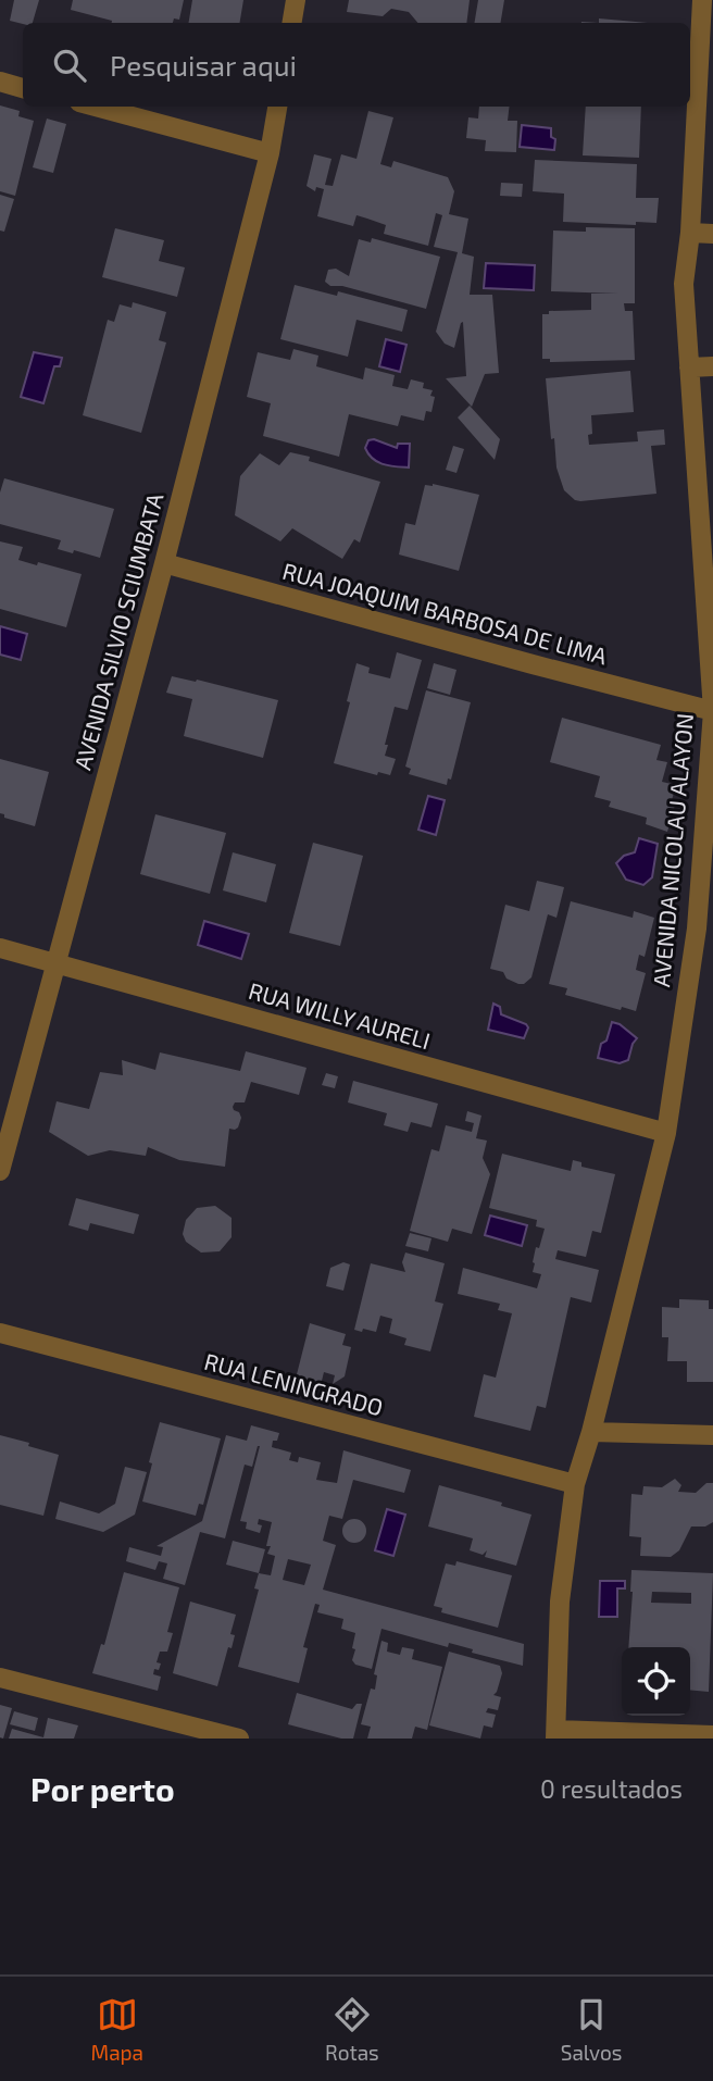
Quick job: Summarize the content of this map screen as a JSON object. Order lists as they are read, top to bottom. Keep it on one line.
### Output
{"streets":{"street":["RUA JOAQUIM BARBOSA DE LIMA","AVENIDA SILVIO SCIUMBATA","AVENIDA NICOLAU ALAYON","RUA WILLY AURELI","RUA LENINGRADO"]},"crossings":[["RUA JOAQUIM BARBOSA DE LIMA","AVENIDA SILVIO SCIUMBATA"],["RUA JOAQUIM BARBOSA DE LIMA","AVENIDA NICOLAU ALAYON"],["AVENIDA SILVIO SCIUMBATA","RUA WILLY AURELI"],["AVENIDA NICOLAU ALAYON","RUA WILLY AURELI"],["AVENIDA NICOLAU ALAYON","RUA LENINGRADO"]],"page":{"search":"Pesquisar aqui","heading":["Por perto","0 resultados"],"nav":["Mapa","Rotas","Salvos"]}}
